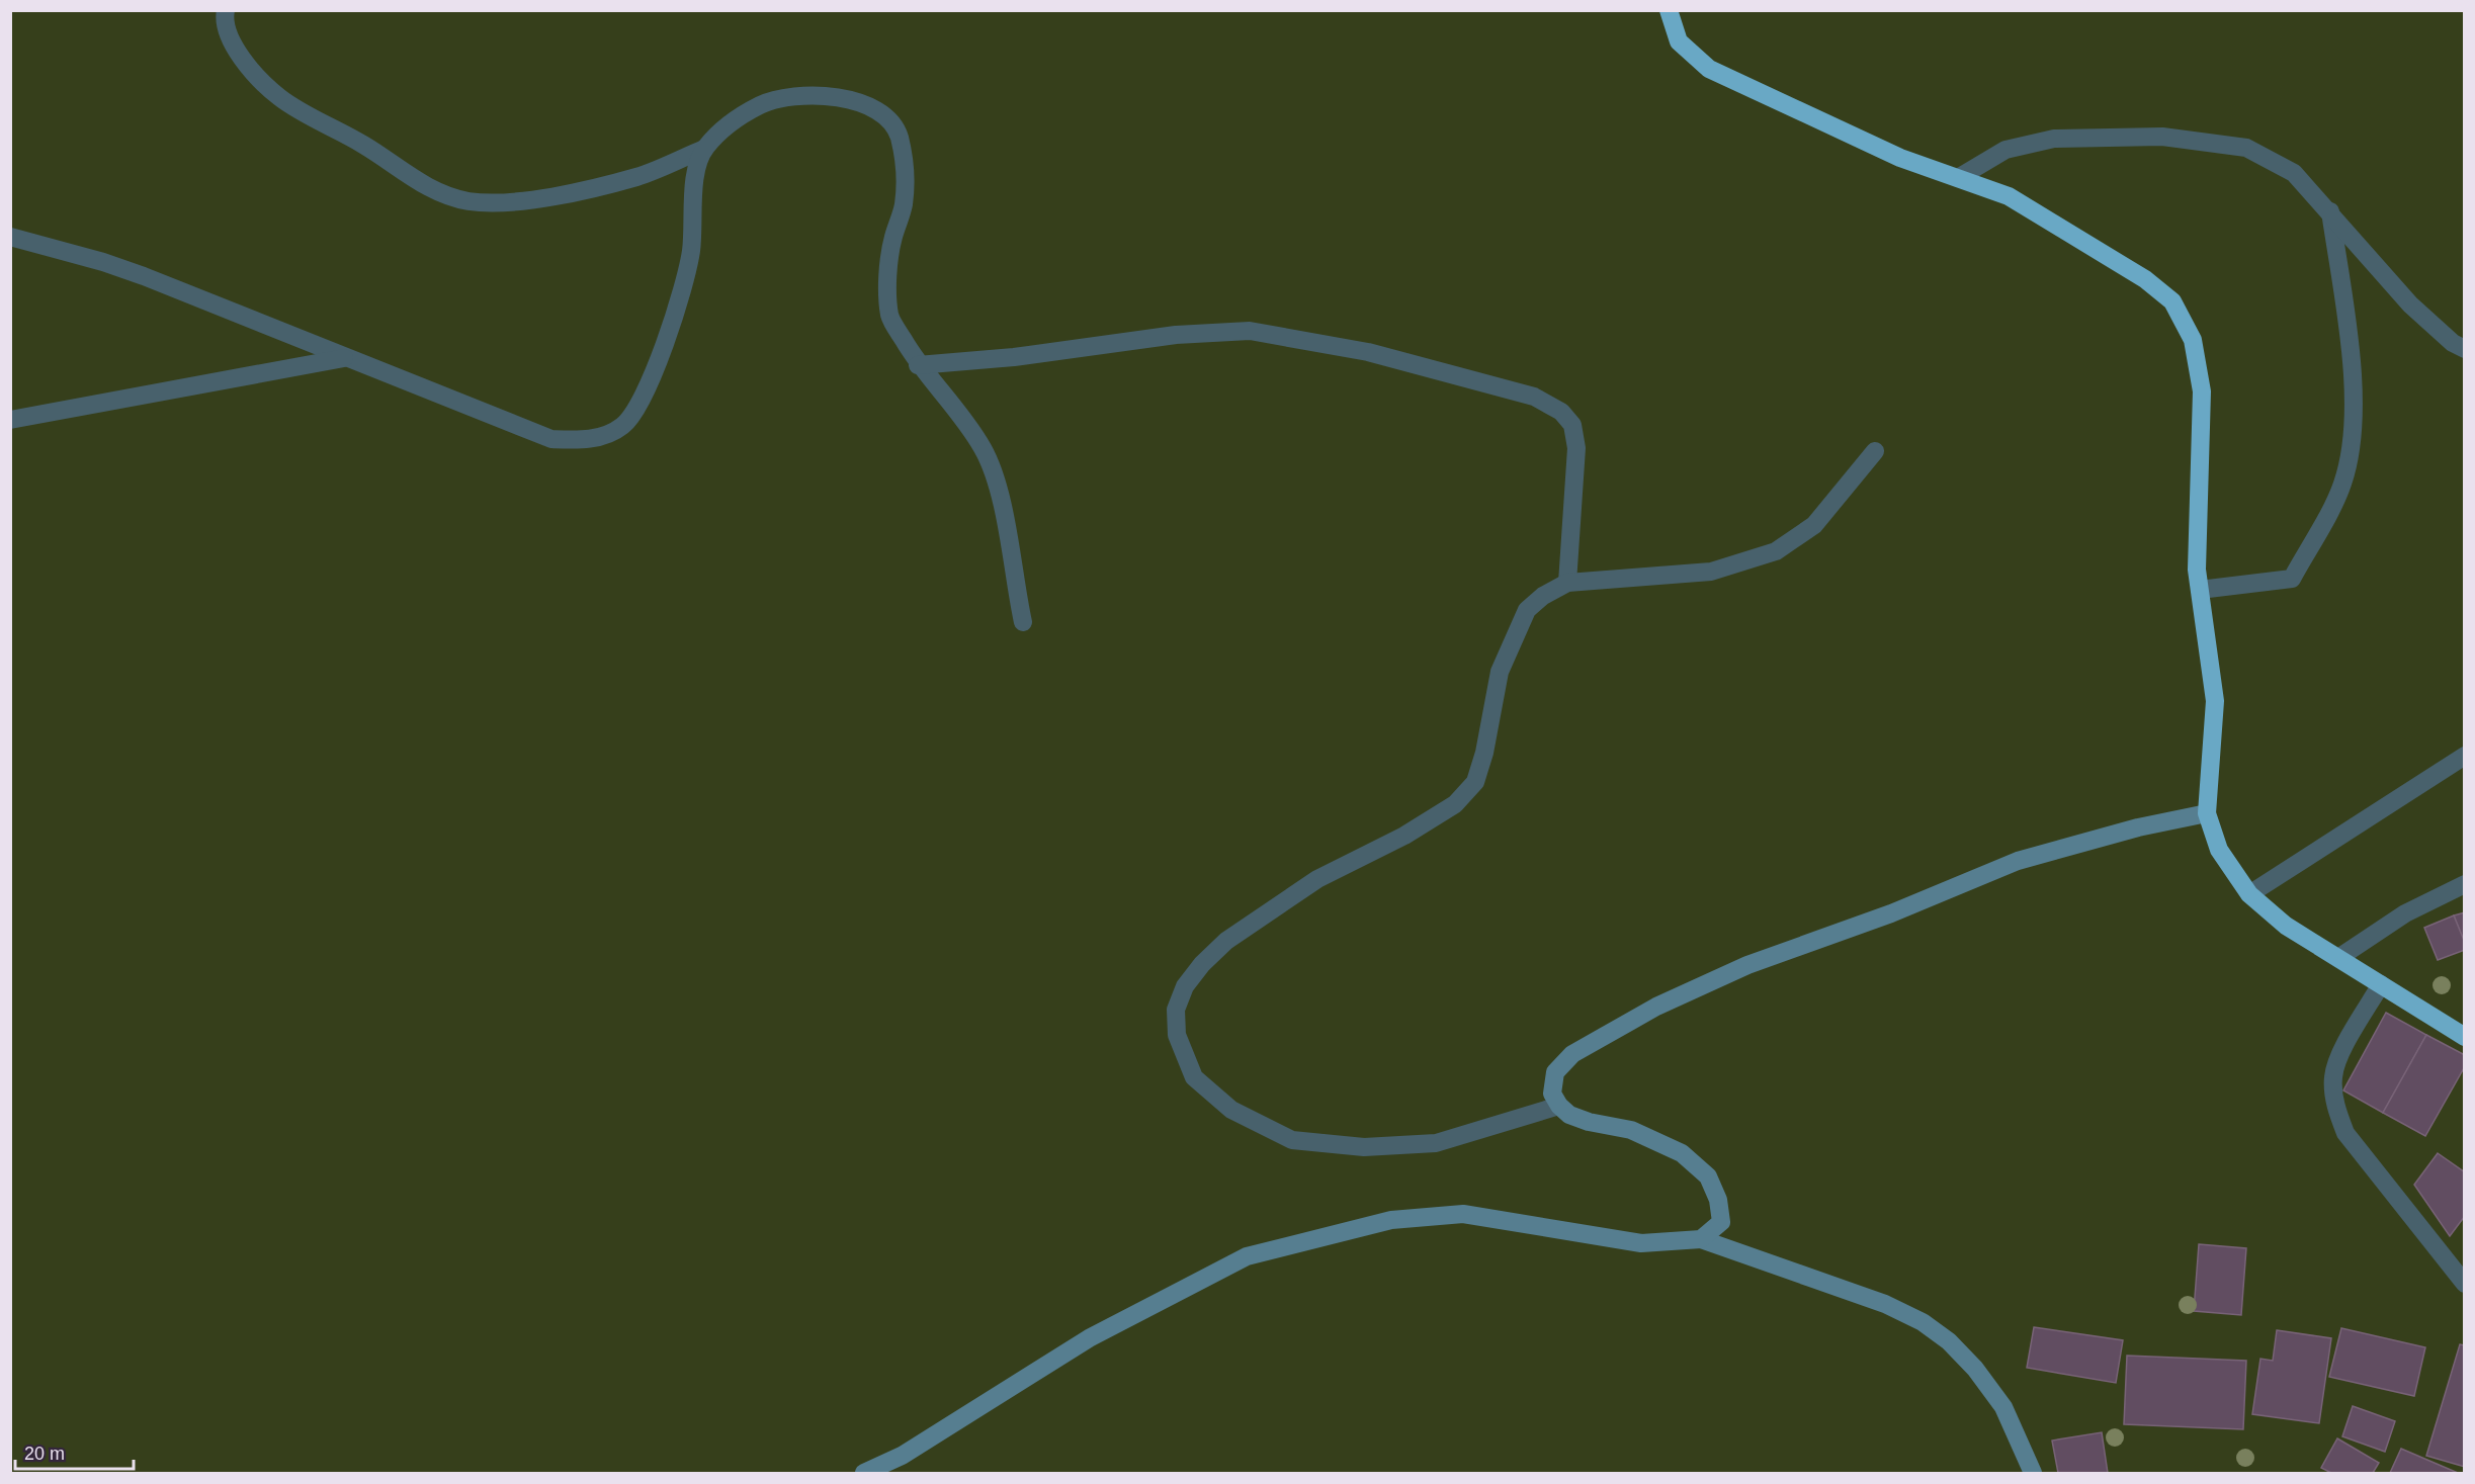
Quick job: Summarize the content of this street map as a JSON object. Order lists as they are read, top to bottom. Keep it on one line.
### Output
{"scale_bar":"20 m"}
